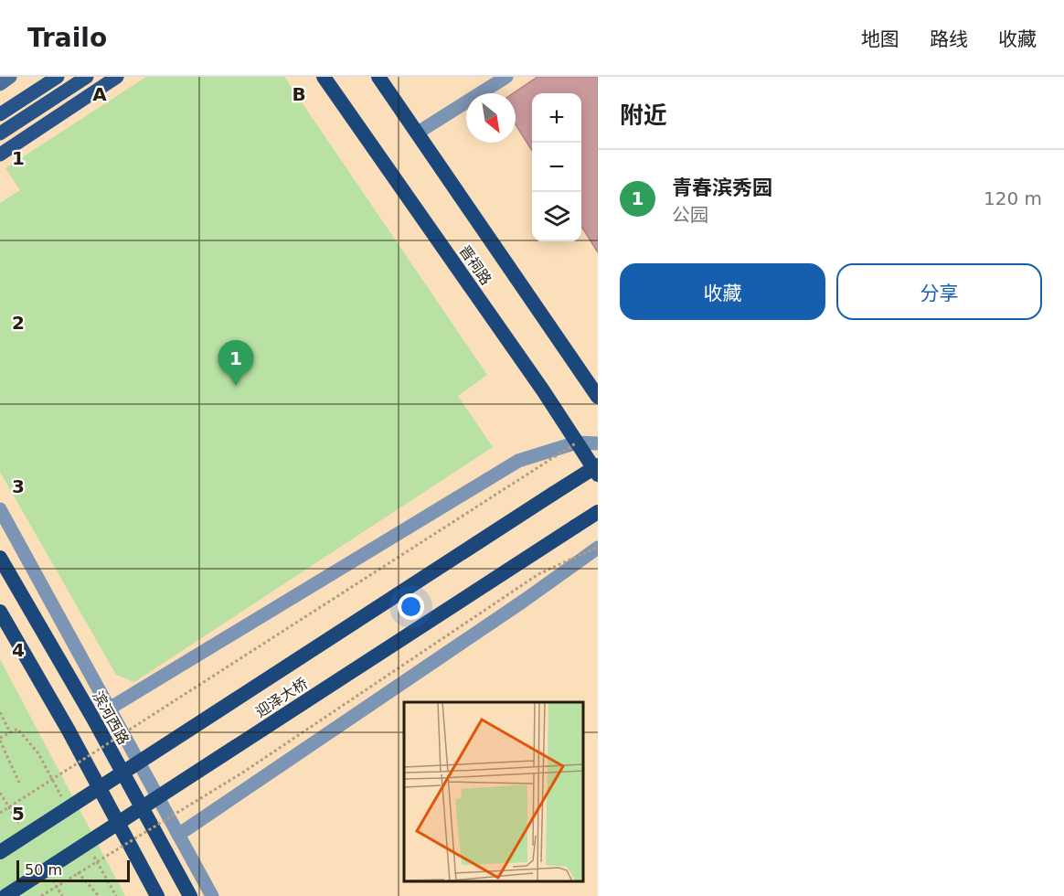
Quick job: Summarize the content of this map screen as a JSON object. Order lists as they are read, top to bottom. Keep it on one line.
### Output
{"streets":{"highway":["晋祠路","迎泽大桥","滨河西路"]},"crossings":[["晋祠路","迎泽大桥"]],"scale_bar":"50 m","north":"bottom right","page":{"header":"Trailo","nav":["地图","路线","收藏"],"heading":"附近","map_buttons":["+","−"],"list":[{"mark":"1","name":"青春滨秀园","note":"公园","value":"120 m"}],"buttons":["收藏","分享"],"pins":"1","scale":"50 m"},"grid":{"columns":["A","B"],"rows":["1","2","3","4","5"]}}
